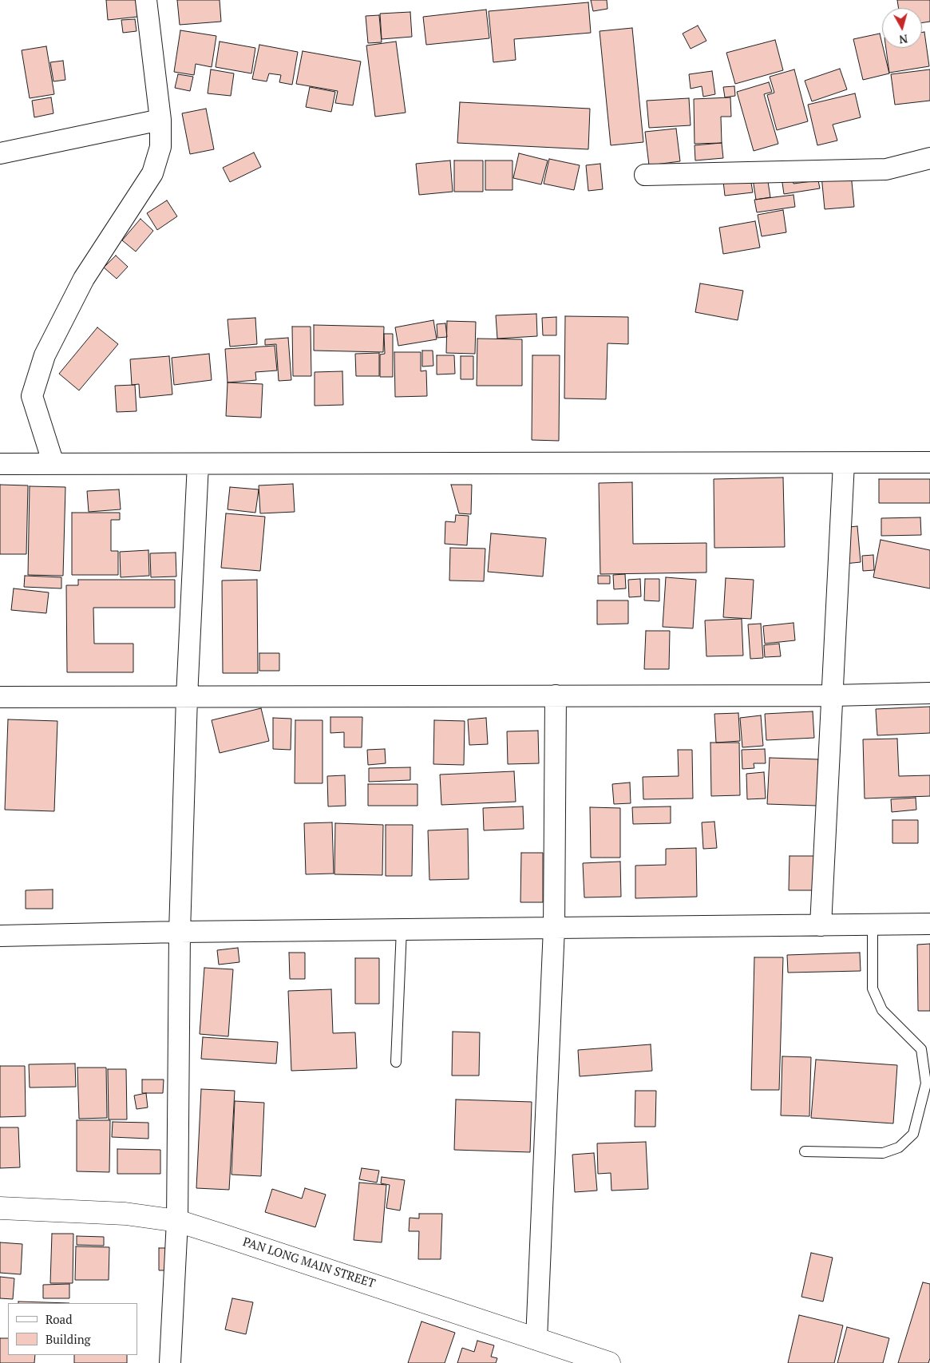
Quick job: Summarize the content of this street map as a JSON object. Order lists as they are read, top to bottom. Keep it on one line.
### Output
{"streets":{"street":["PAN LONG MAIN STREET"]},"legend":["Road","Building"],"north":"bottom"}
